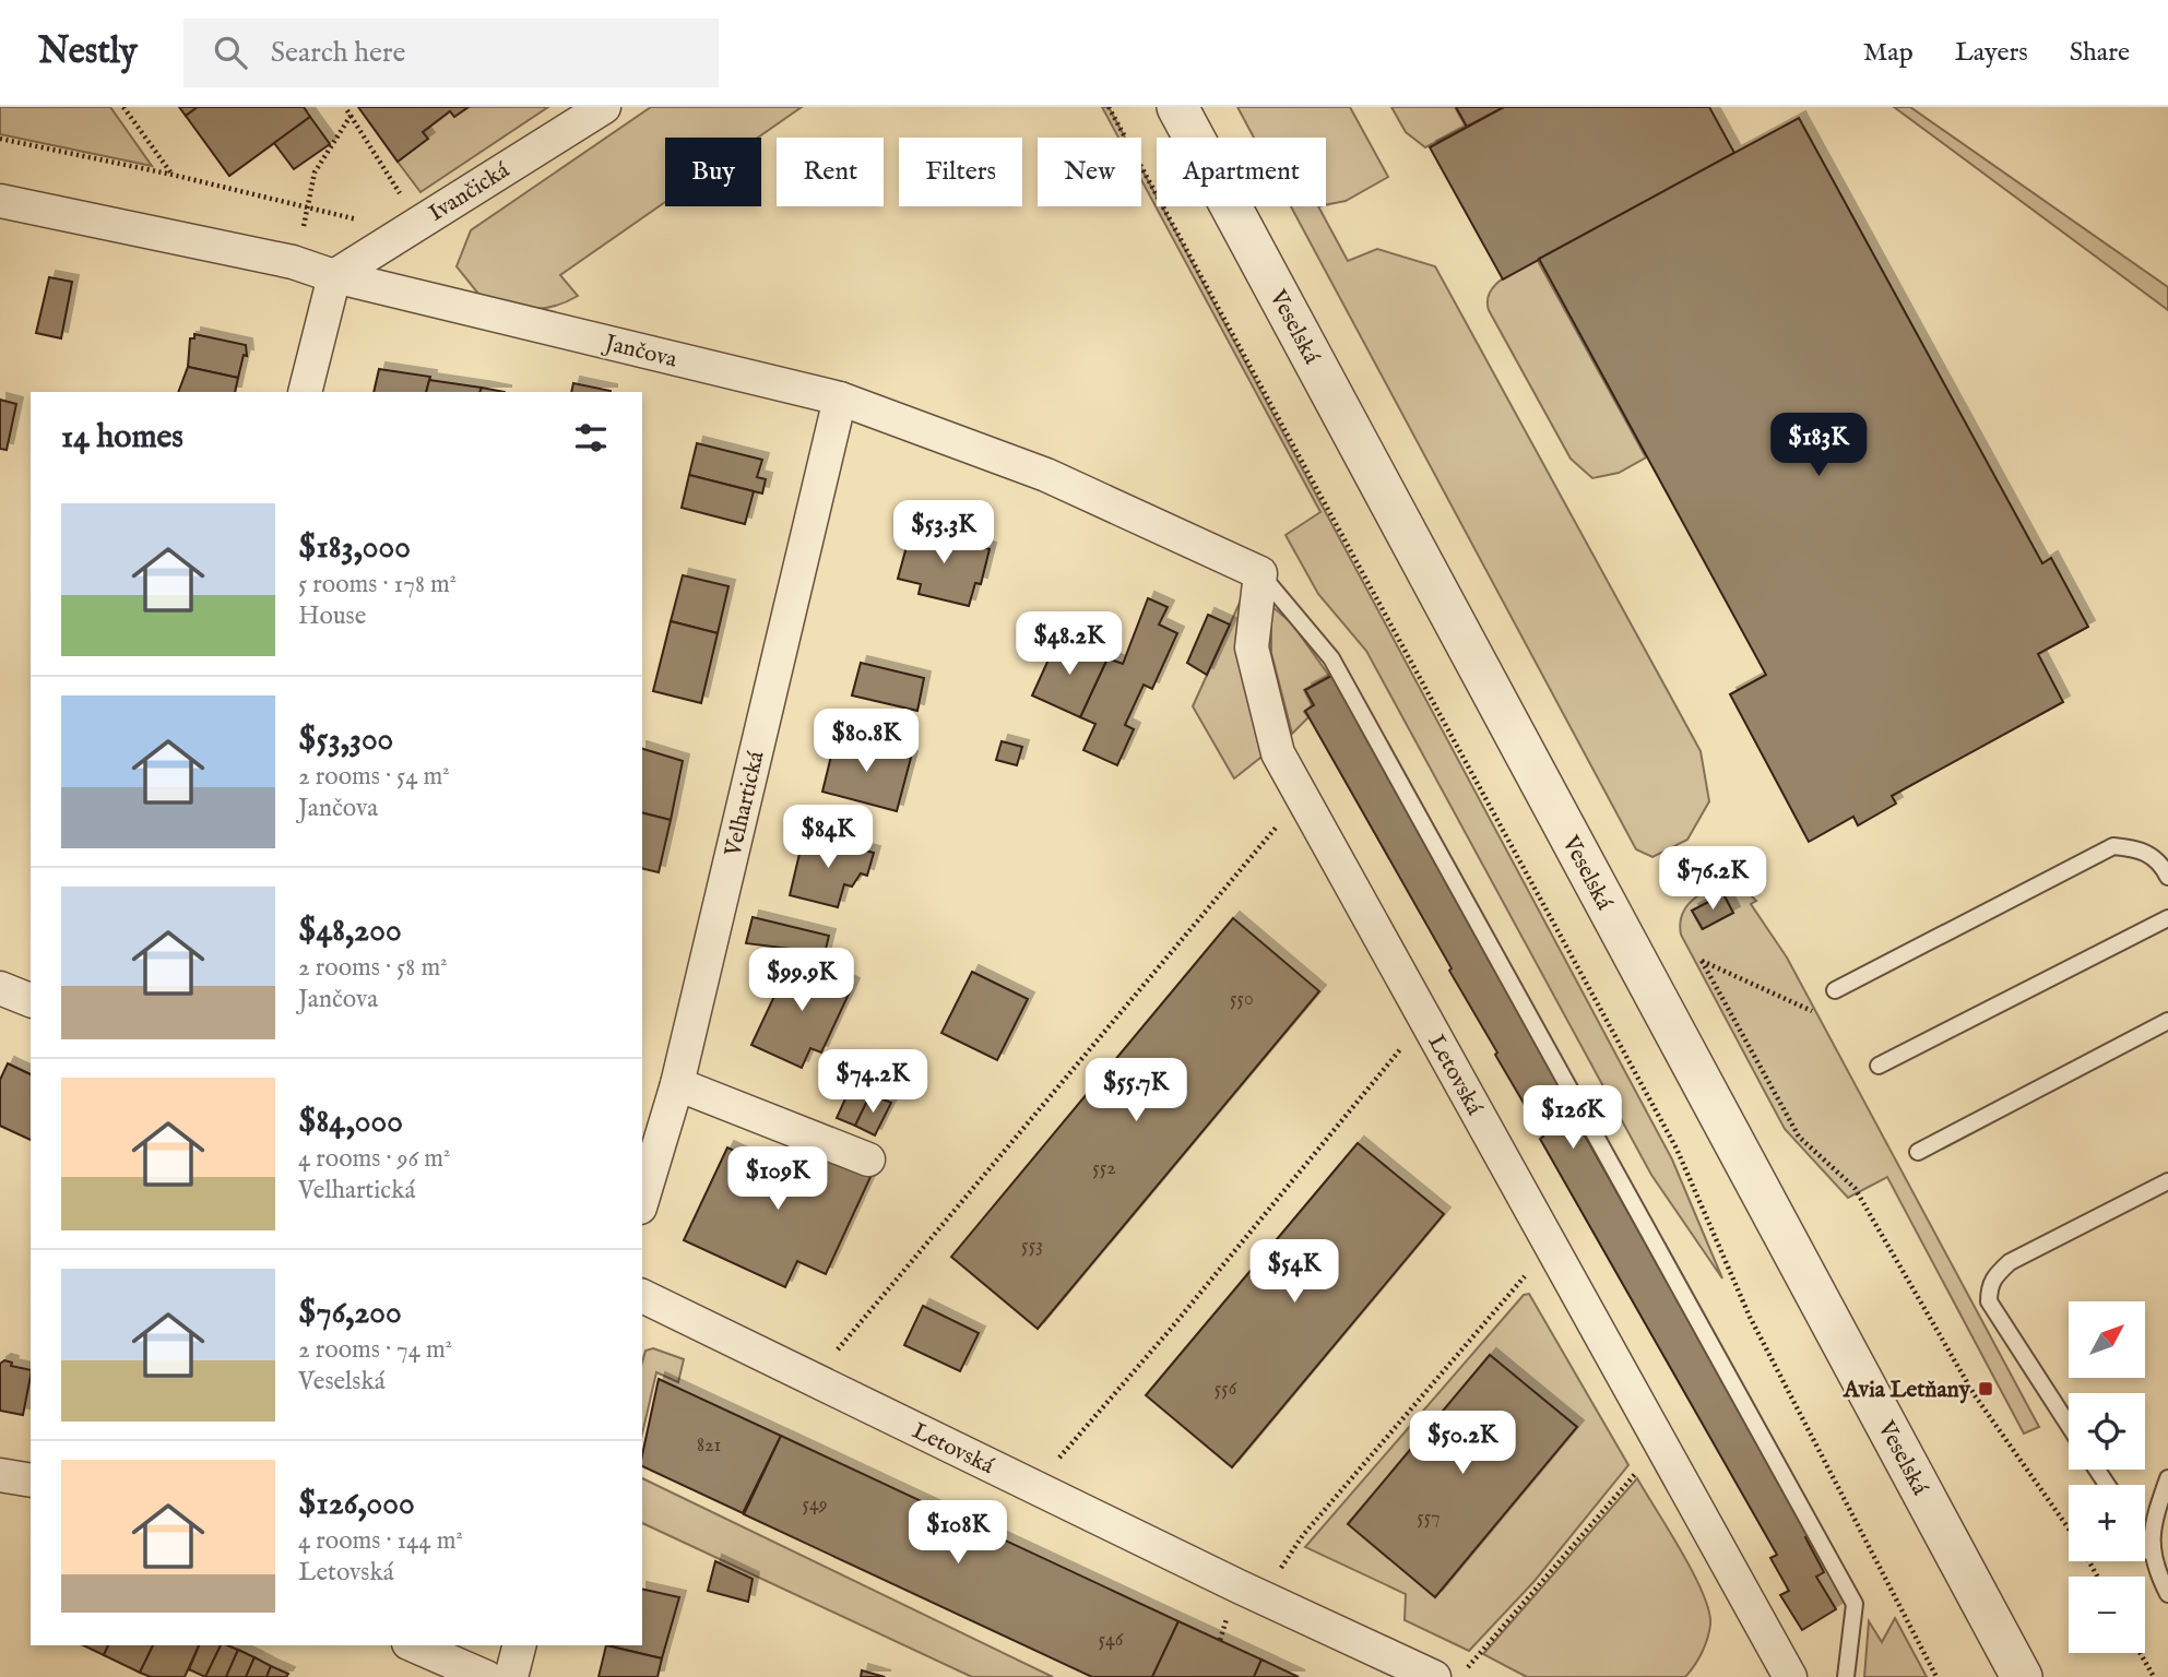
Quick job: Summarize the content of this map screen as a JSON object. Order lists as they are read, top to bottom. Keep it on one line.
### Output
{"streets":{"street":["Ivančická","Veselská","Jančova","Velhartická","Letovská"]},"crossings":[["Ivančická","Jančova"],["Jančova","Velhartická"],["Jančova","Letovská"]],"places":{"transit":["Avia Letňany"]},"house_numbers":["550","552","553","556","821","549","557","546"],"north":"top right","page":{"header":"Nestly","search":"Search here","nav":["Map","Layers","Share"],"chip":["Buy","Rent","Filters","New","Apartment"],"heading":"14 homes","price":["$183K","$53.3K","$48.2K","$80.8K","$84K","$76.2K","$99.9K","$74.2K","$55.7K","$126K","$109K","$54K","$50.2K","$108K"],"list":[{"name":"$183,000","note":"5 rooms · 178 m² · House"},{"name":"$53,300","note":"2 rooms · 54 m² · Jančova"},{"name":"$48,200","note":"2 rooms · 58 m² · Jančova"},{"name":"$84,000","note":"4 rooms · 96 m² · Velhartická"},{"name":"$76,200","note":"2 rooms · 74 m² · Veselská"},{"name":"$126,000","note":"4 rooms · 144 m² · Letovská"}],"map_buttons":["+","−"]}}
